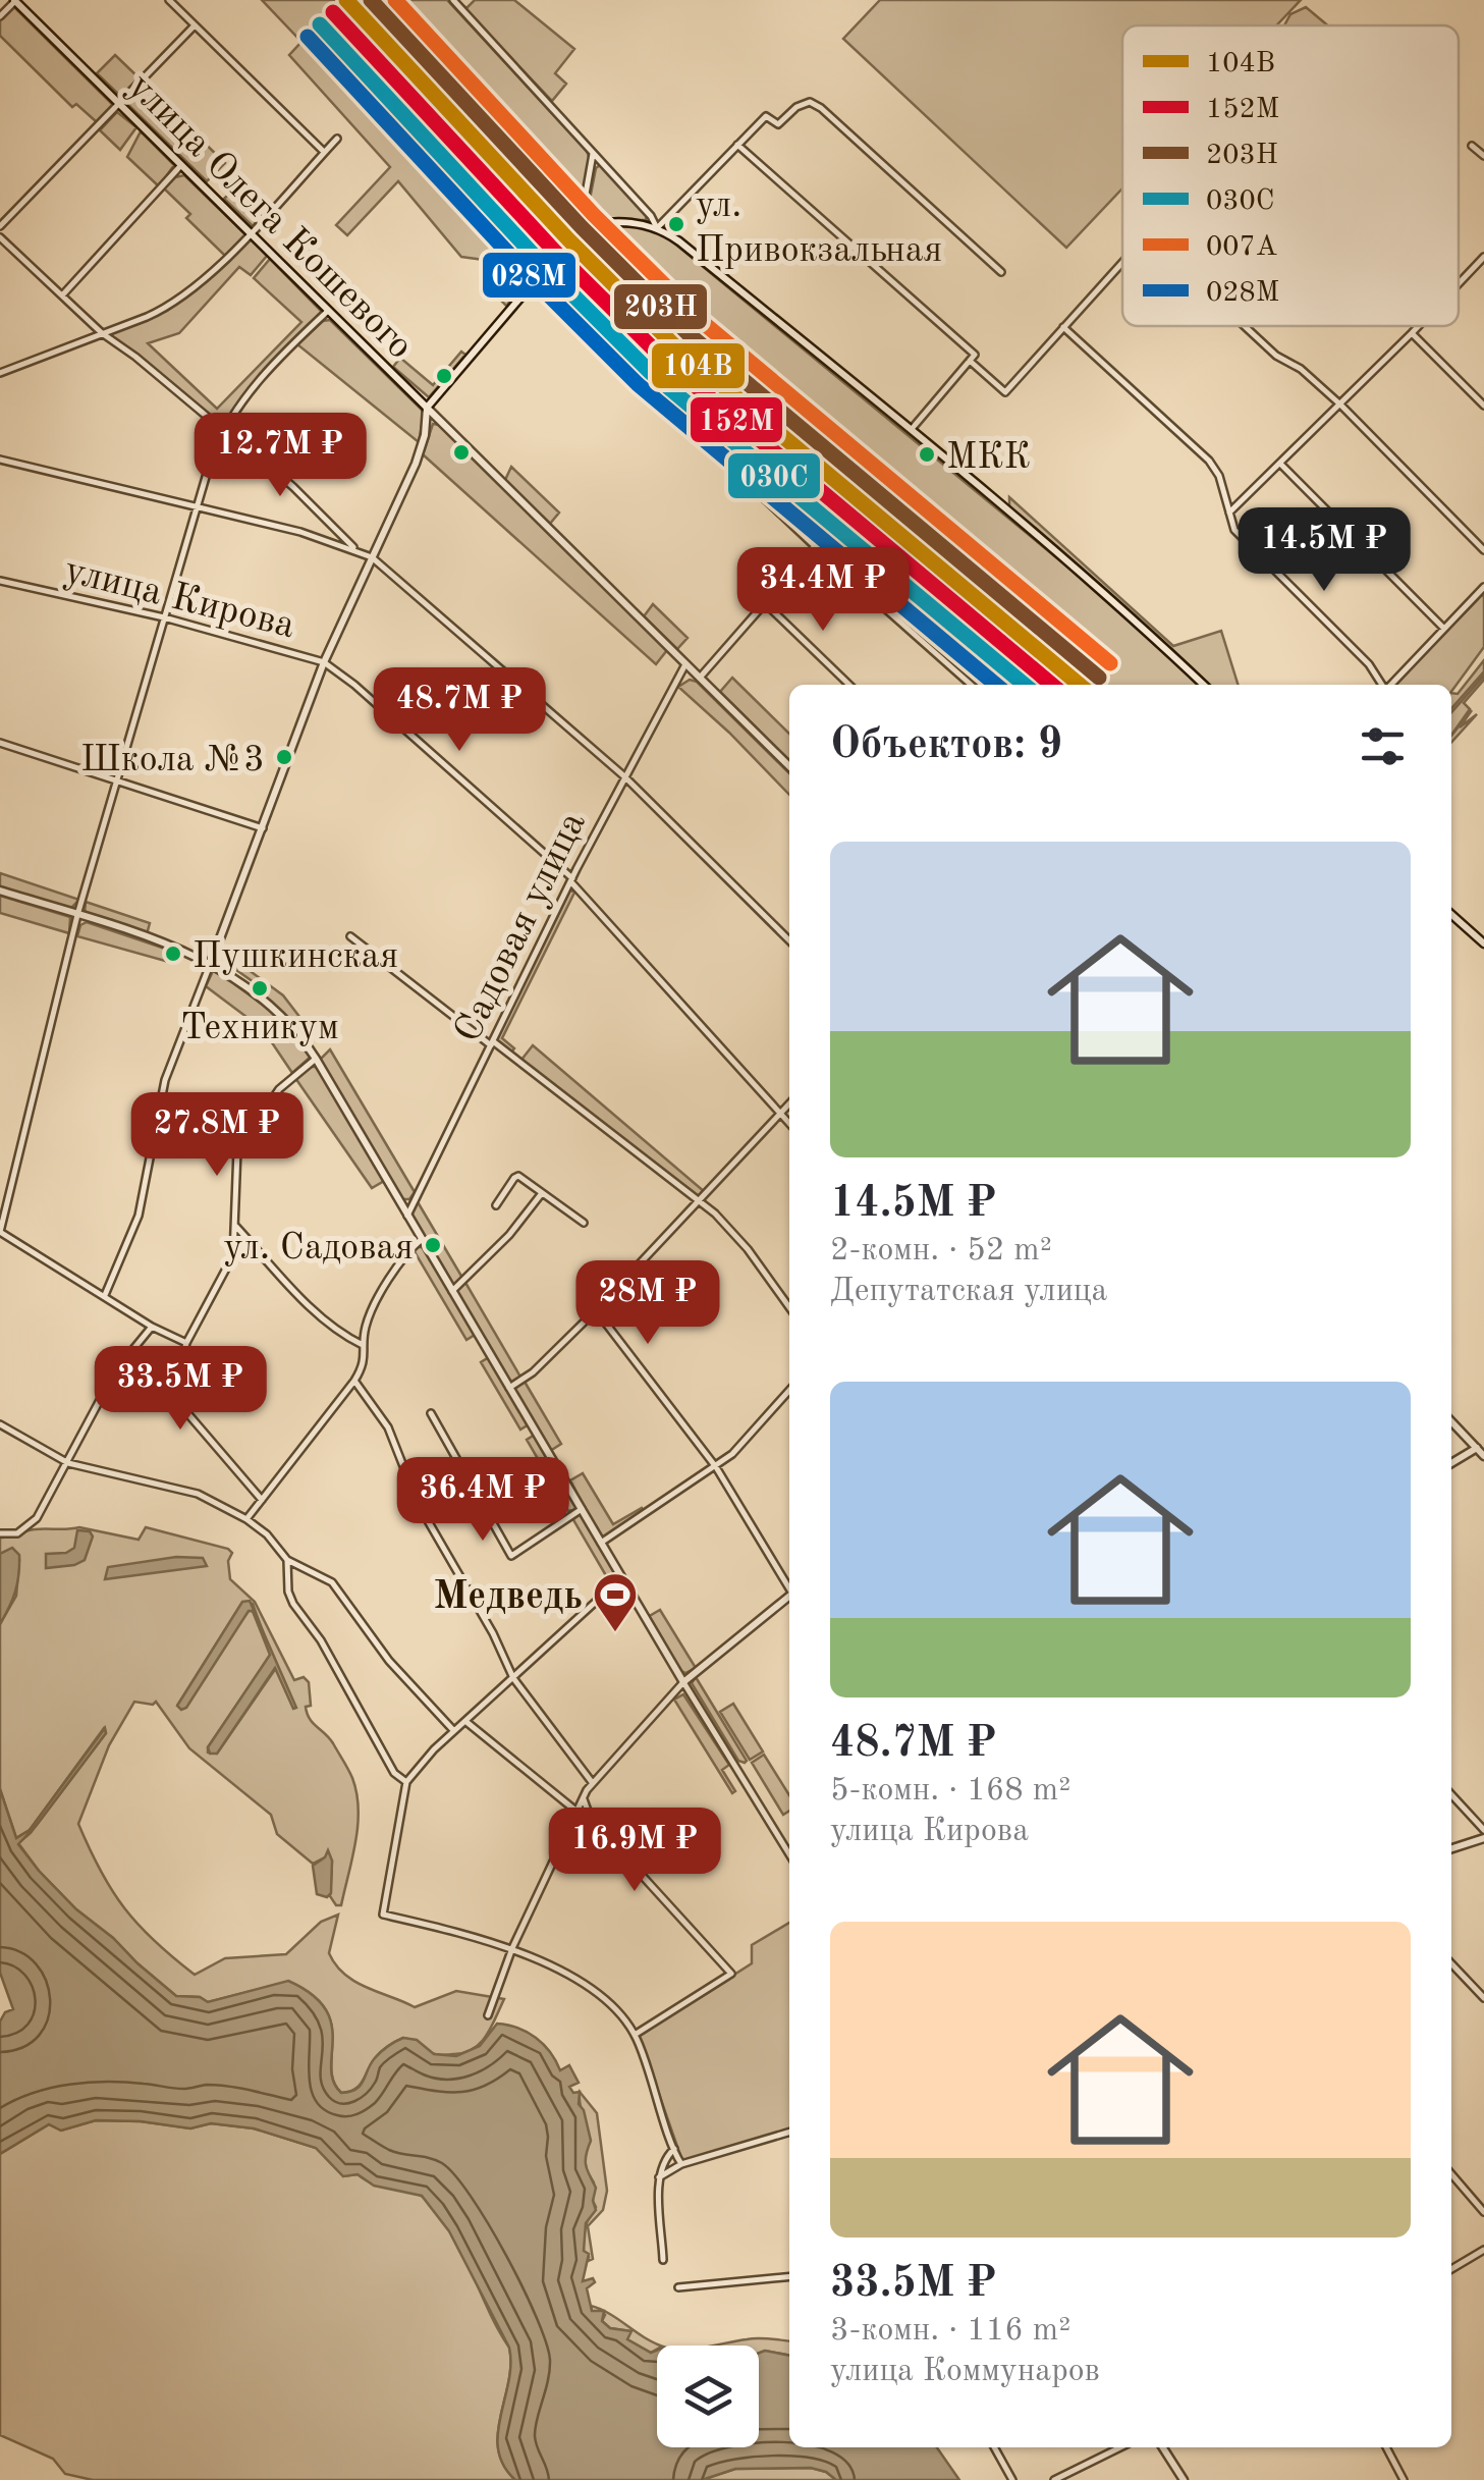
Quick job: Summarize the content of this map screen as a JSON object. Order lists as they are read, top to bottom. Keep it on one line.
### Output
{"streets":{"street":["улица Олега Кошевого","улица Кирова","Садовая улица"]},"crossings":[["улица Олега Кошевого","Садовая улица"],["улица Кирова","Садовая улица"]],"places":{"other":["ул. Привокзальная","МКК","Школа №3","Пушкинская","Техникум","ул. Садовая"],"sports":["Медведь"]},"lines":["transit line 104В","transit line 203Н","transit line 007А","transit line 152М","transit line 030C","transit line 028М"],"legend":["104В","152М","203Н","030C","007А","028М"],"page":{"price":["12.7M ₽","14.5M ₽","34.4M ₽","48.7M ₽","27.8M ₽","28M ₽","33.5M ₽","36.4M ₽","16.9M ₽"],"heading":"Объектов: 9","list":[{"name":"14.5M ₽","note":"2-комн. · 52 m² · Депутатская улица"},{"name":"48.7M ₽","note":"5-комн. · 168 m² · улица Кирова"},{"name":"33.5M ₽","note":"3-комн. · 116 m² · улица Коммунаров"}]}}
